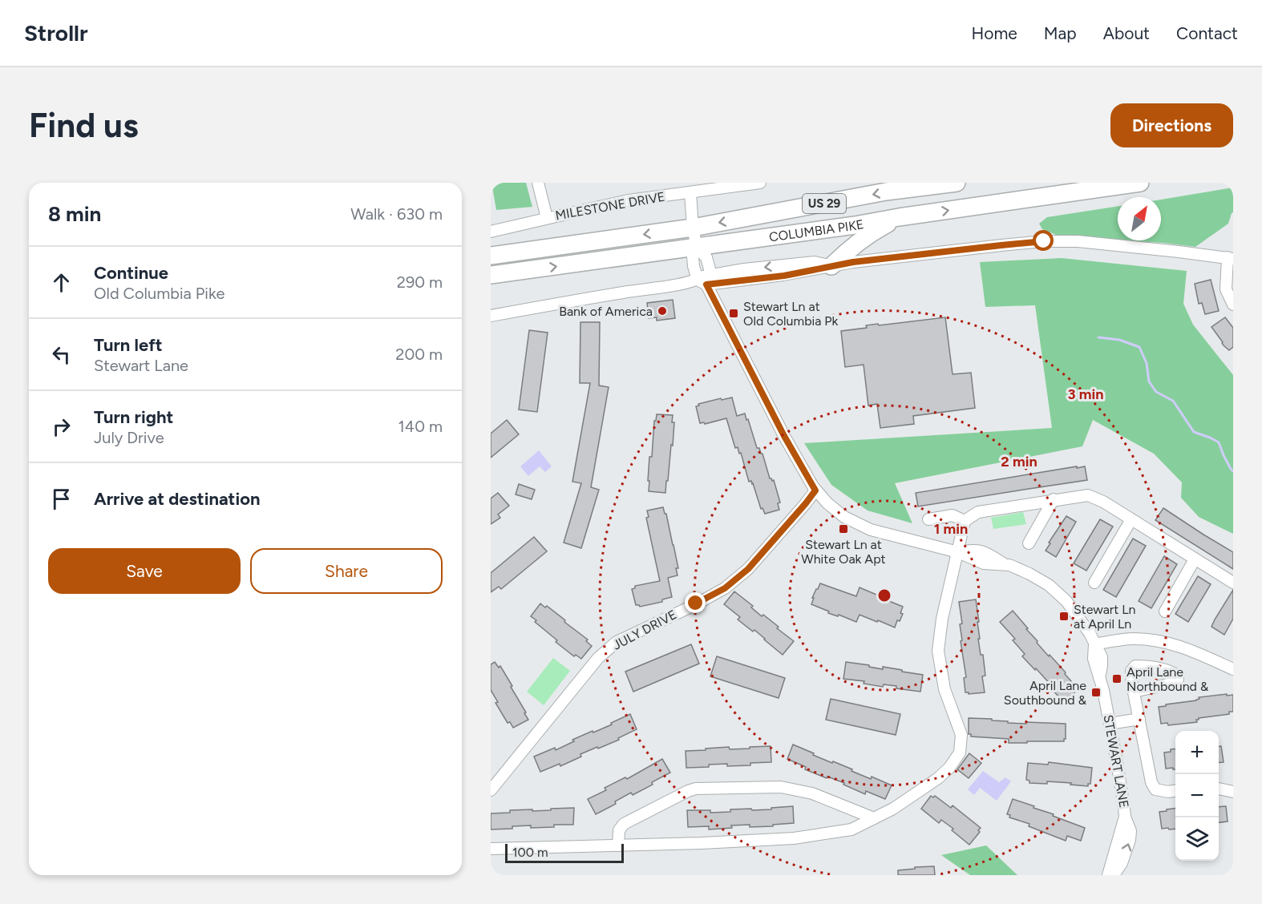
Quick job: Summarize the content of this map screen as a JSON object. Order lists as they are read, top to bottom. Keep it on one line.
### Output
{"streets":{"highway":["US 29","COLUMBIA PIKE"],"street":["MILESTONE DRIVE","JULY DRIVE","STEWART LANE"]},"crossings":[["MILESTONE DRIVE","STEWART LANE"],["COLUMBIA PIKE","STEWART LANE"],["JULY DRIVE","STEWART LANE"]],"places":{"other":["Bank of America"],"transit":["Stewart Ln at Old Columbia Pk","Stewart Ln at White Oak Apt","Stewart Ln at April Ln","April Lane Northbound &","April Lane Southbound &"]},"scale_bar":"100 m","north":"top right","page":{"header":"Strollr","nav":["Home","Map","About","Contact"],"buttons":["Directions",["Save","Share"]],"title":"Find us","heading":["8 min","Walk · 630 m"],"list":[["Continue","Old Columbia Pike","290 m"],["Turn left","Stewart Lane","200 m"],["Turn right","July Drive","140 m"],"Arrive at destination"],"map_buttons":["+","−"],"scale":"100 m"},"rings":["3 min","2 min","1 min"]}
